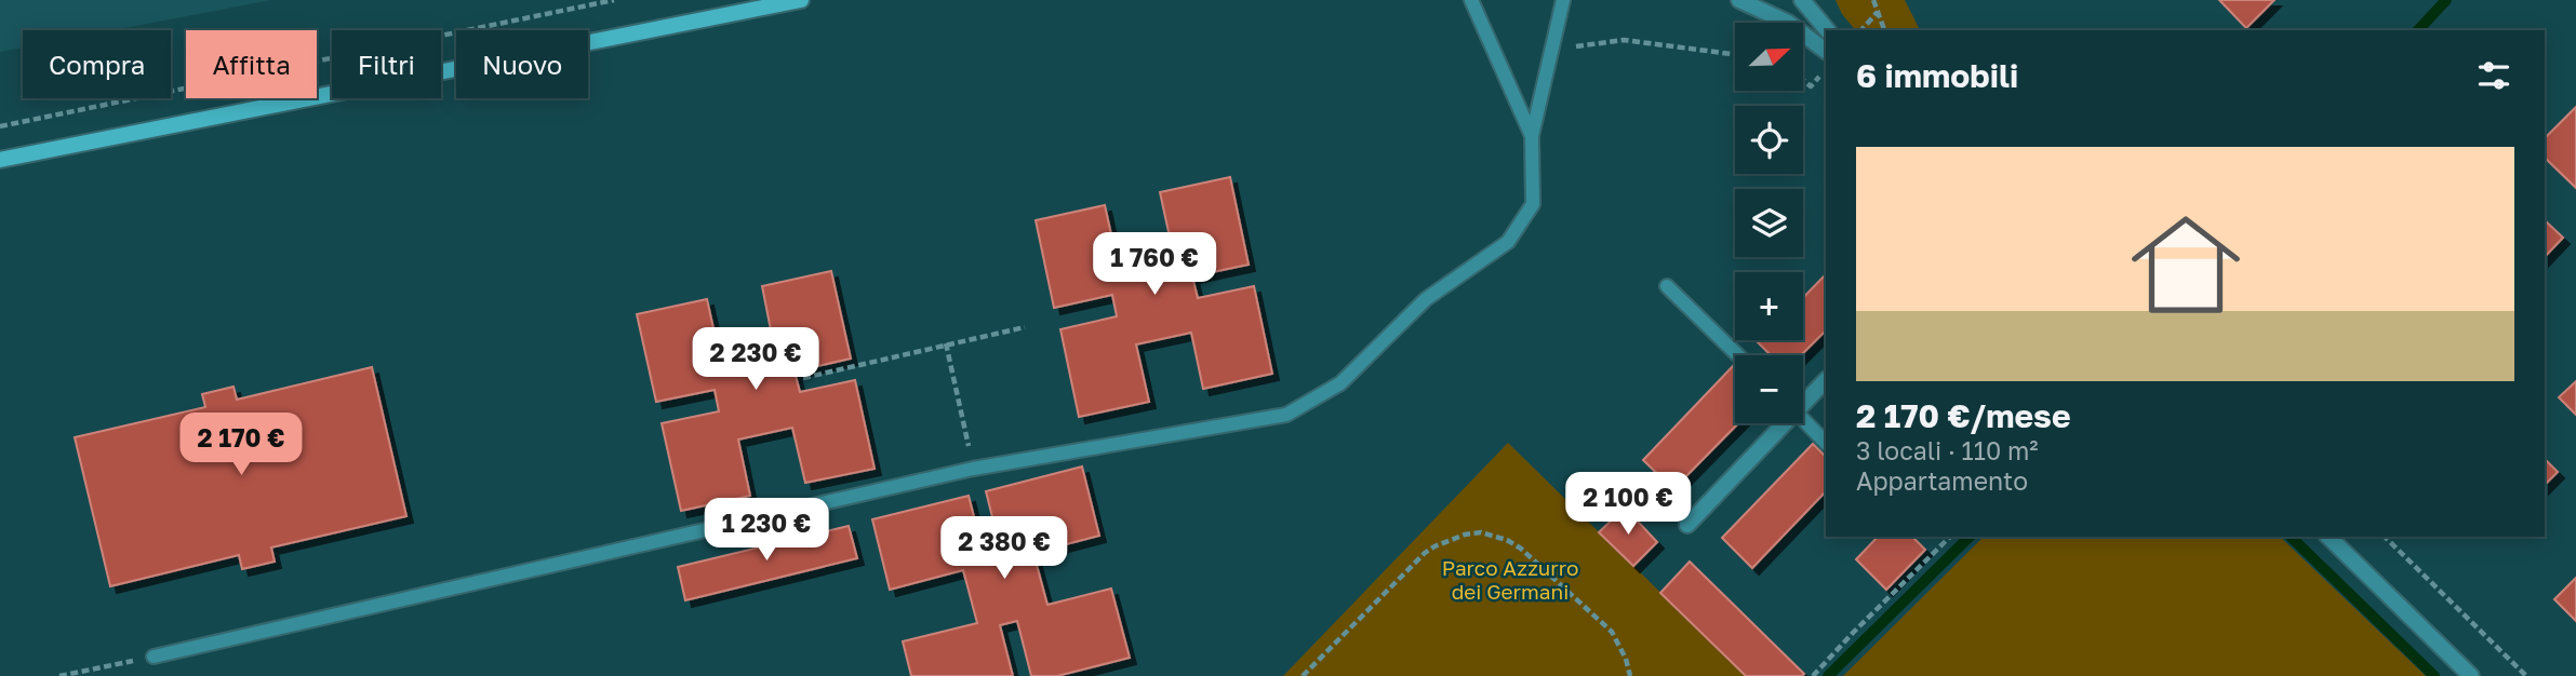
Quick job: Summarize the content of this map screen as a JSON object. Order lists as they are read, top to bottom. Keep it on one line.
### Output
{"parks":["Parco Azzurro dei Germani"],"north":"top right","page":{"map_buttons":["+","−"],"chip":["Compra","Affitta","Filtri","Nuovo"],"heading":"6 immobili","list":[{"name":"2 170 €/mese","note":"3 locali · 110 m² · Appartamento"}],"price":["1 760 €","2 230 €","2 170 €","2 100 €","1 230 €","2 380 €"]}}
